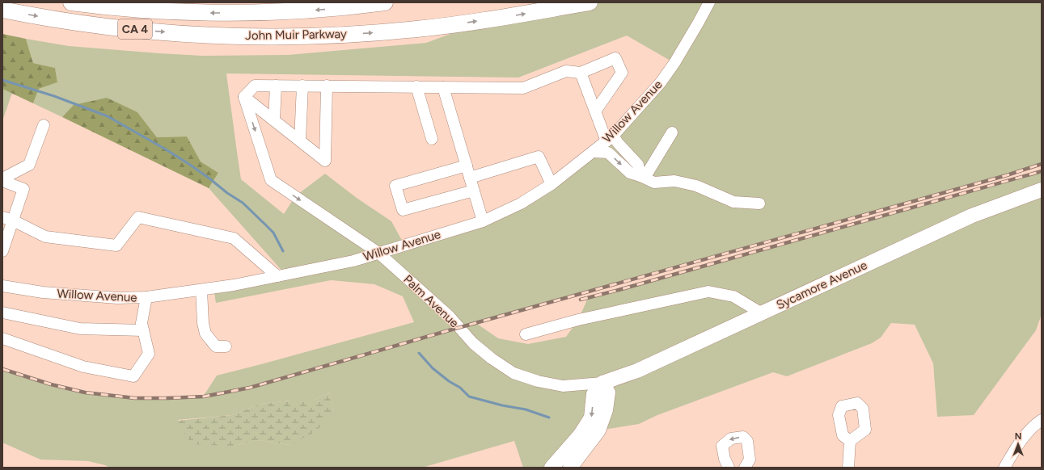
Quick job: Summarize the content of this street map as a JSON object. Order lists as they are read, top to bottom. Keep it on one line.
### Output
{"streets":{"highway":["CA 4","John Muir Parkway"],"main road":["Sycamore Avenue"],"street":["Willow Avenue","Palm Avenue"]},"crossings":[["Willow Avenue","Palm Avenue"],["Sycamore Avenue","Palm Avenue"]],"north":"top"}
